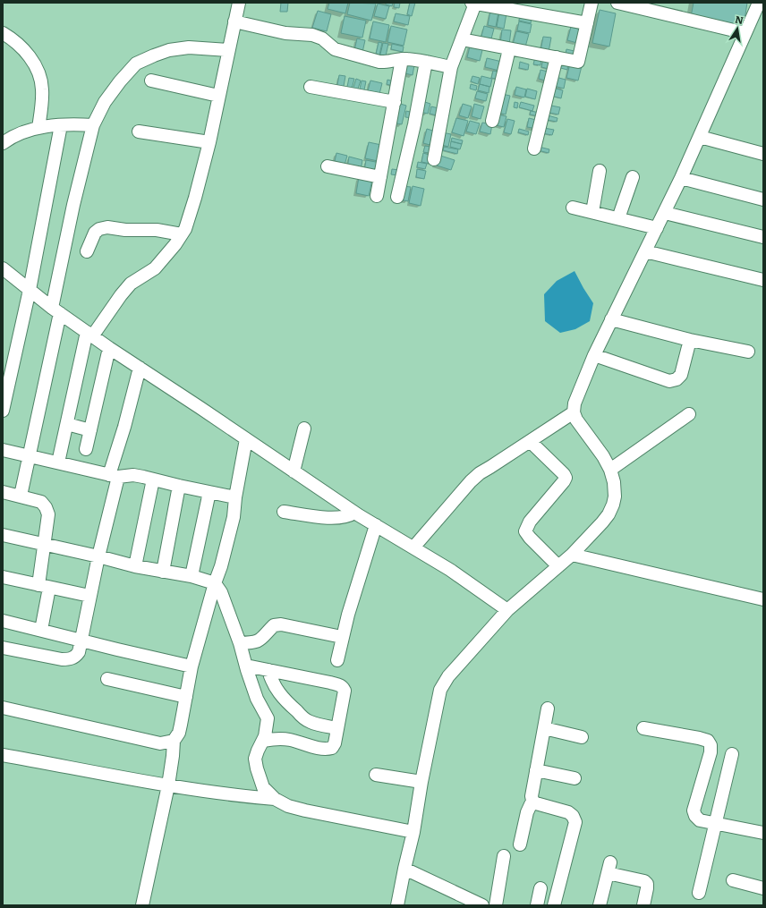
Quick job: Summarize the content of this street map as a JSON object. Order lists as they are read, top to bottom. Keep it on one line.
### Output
{"north":"top"}
